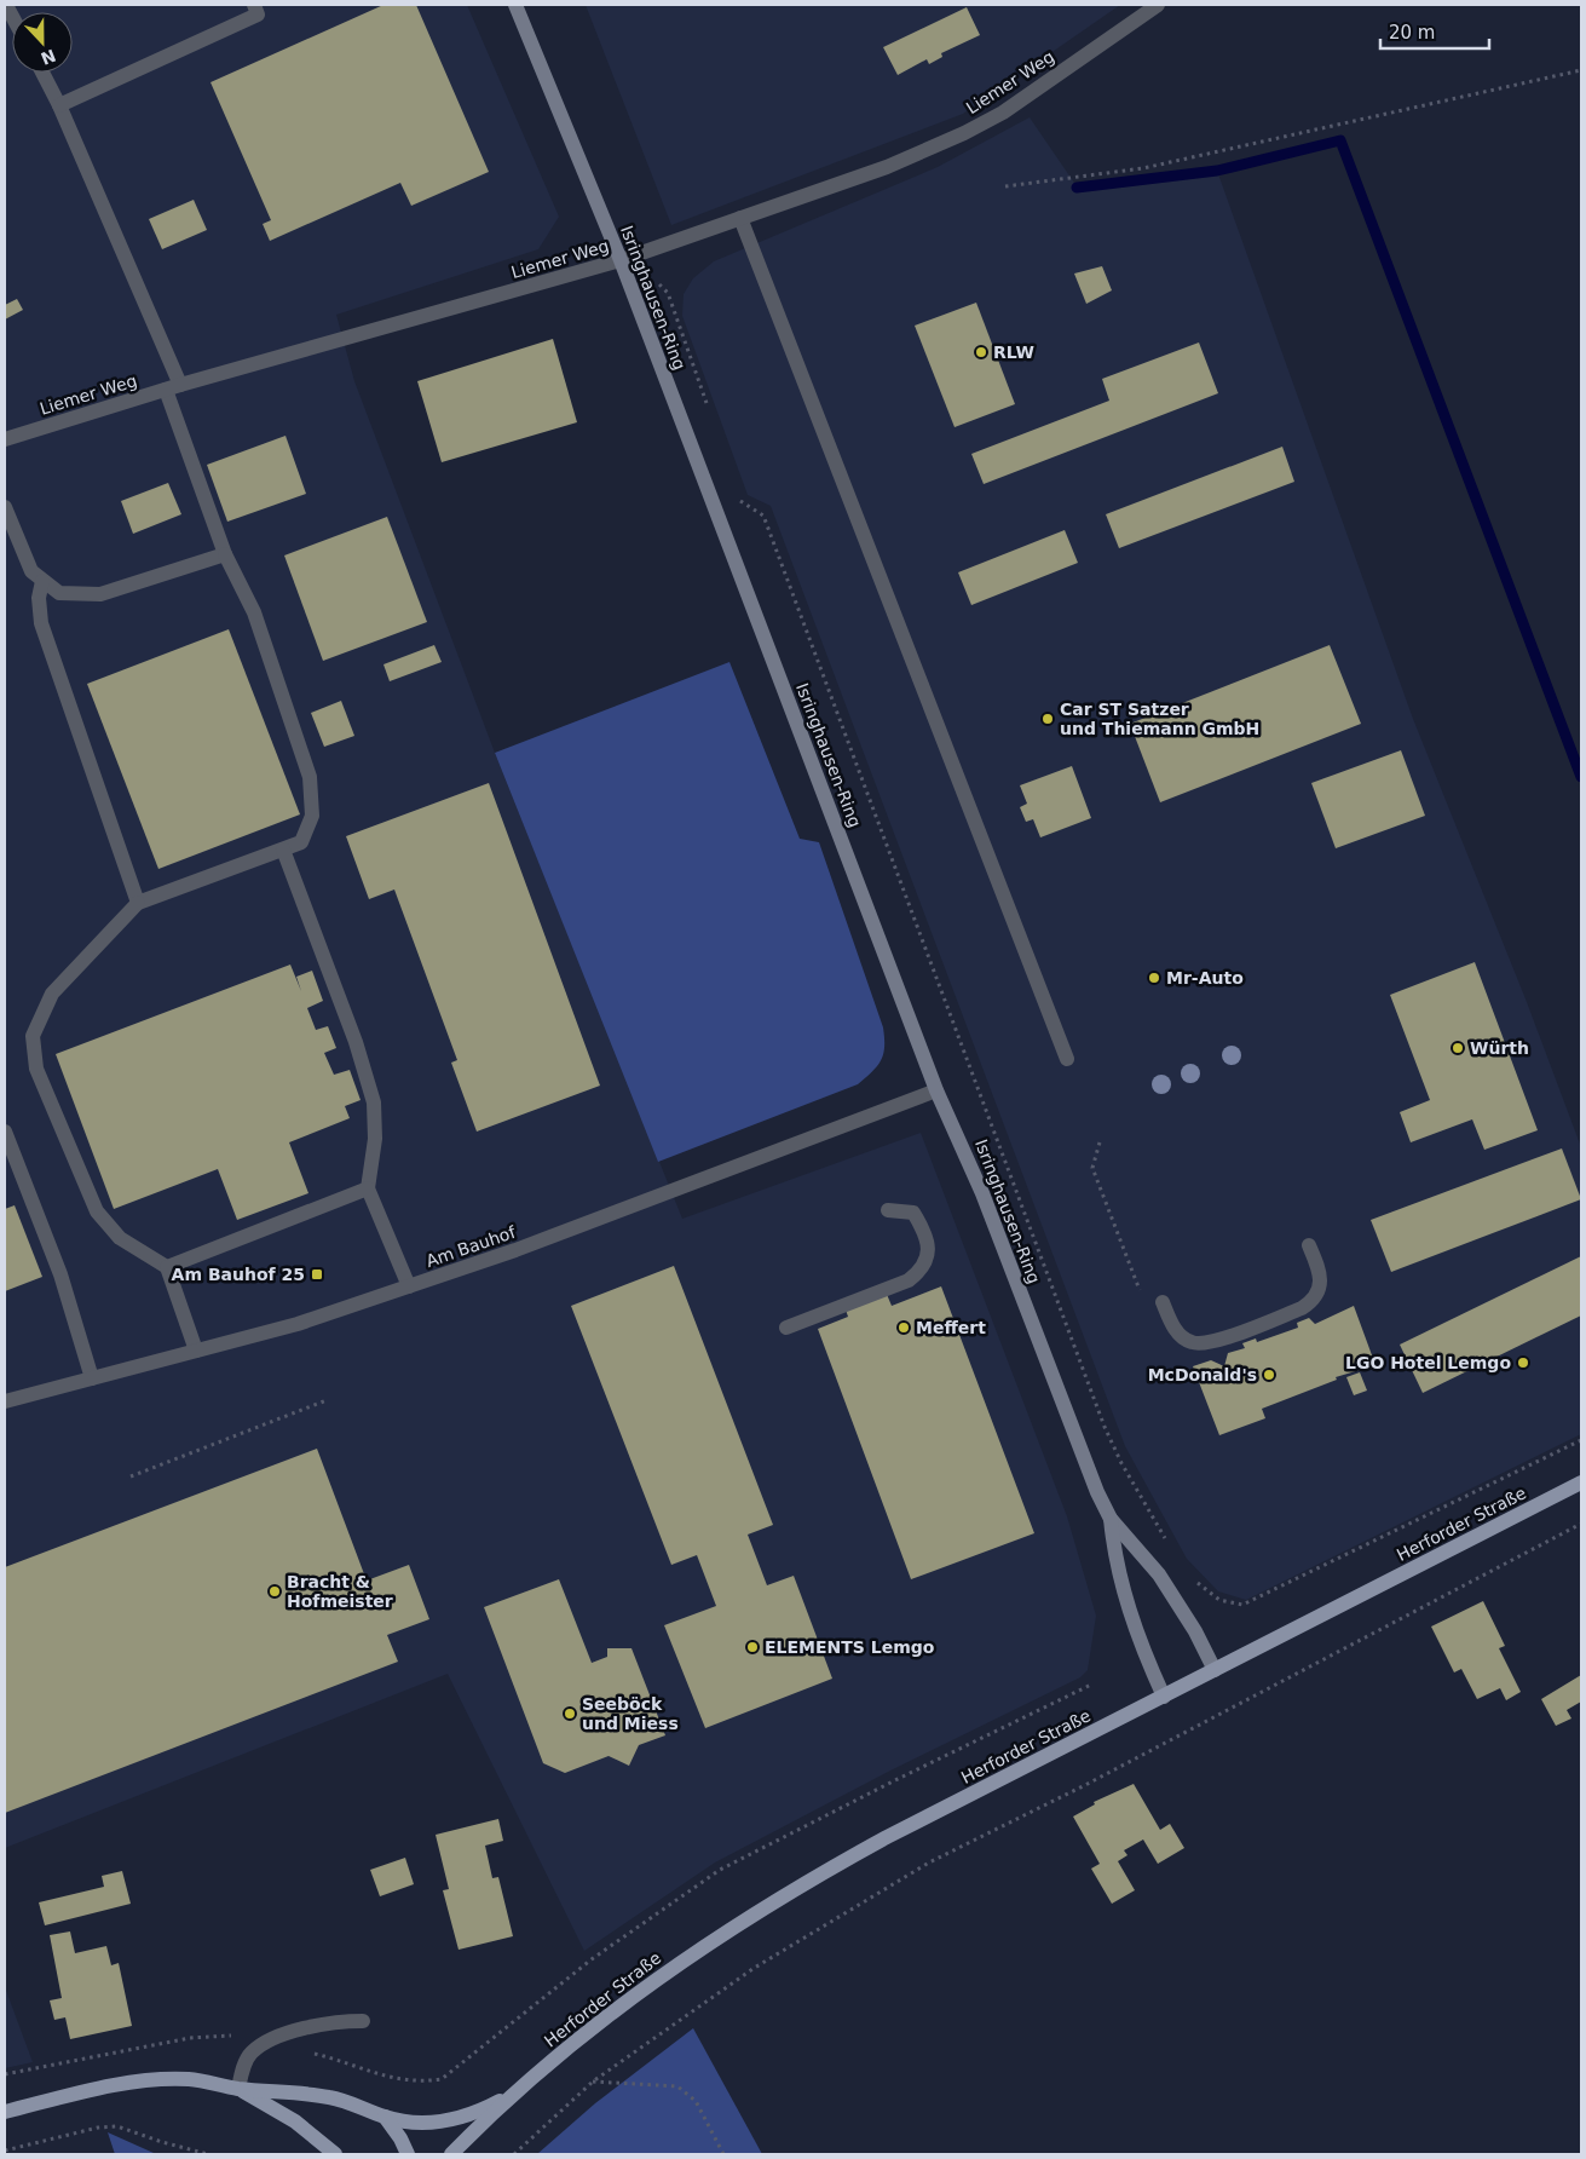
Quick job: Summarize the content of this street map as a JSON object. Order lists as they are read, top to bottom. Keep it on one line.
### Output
{"streets":{"main road":["Herforder Straße"],"street":["Liemer Weg","Isringhausen-Ring","Am Bauhof"]},"crossings":[["Liemer Weg","Isringhausen-Ring"],["Isringhausen-Ring","Am Bauhof"],["Isringhausen-Ring","Herforder Straße"]],"places":{"other":["RLW","Car ST Satzer und Thiemann GmbH","Mr-Auto","Würth","Meffert","LGO Hotel Lemgo","McDonald's","Bracht & Hofmeister","ELEMENTS Lemgo","Seeböck und Miess"],"transit":["Am Bauhof 25"]},"scale_bar":"20 m","north":"bottom"}
